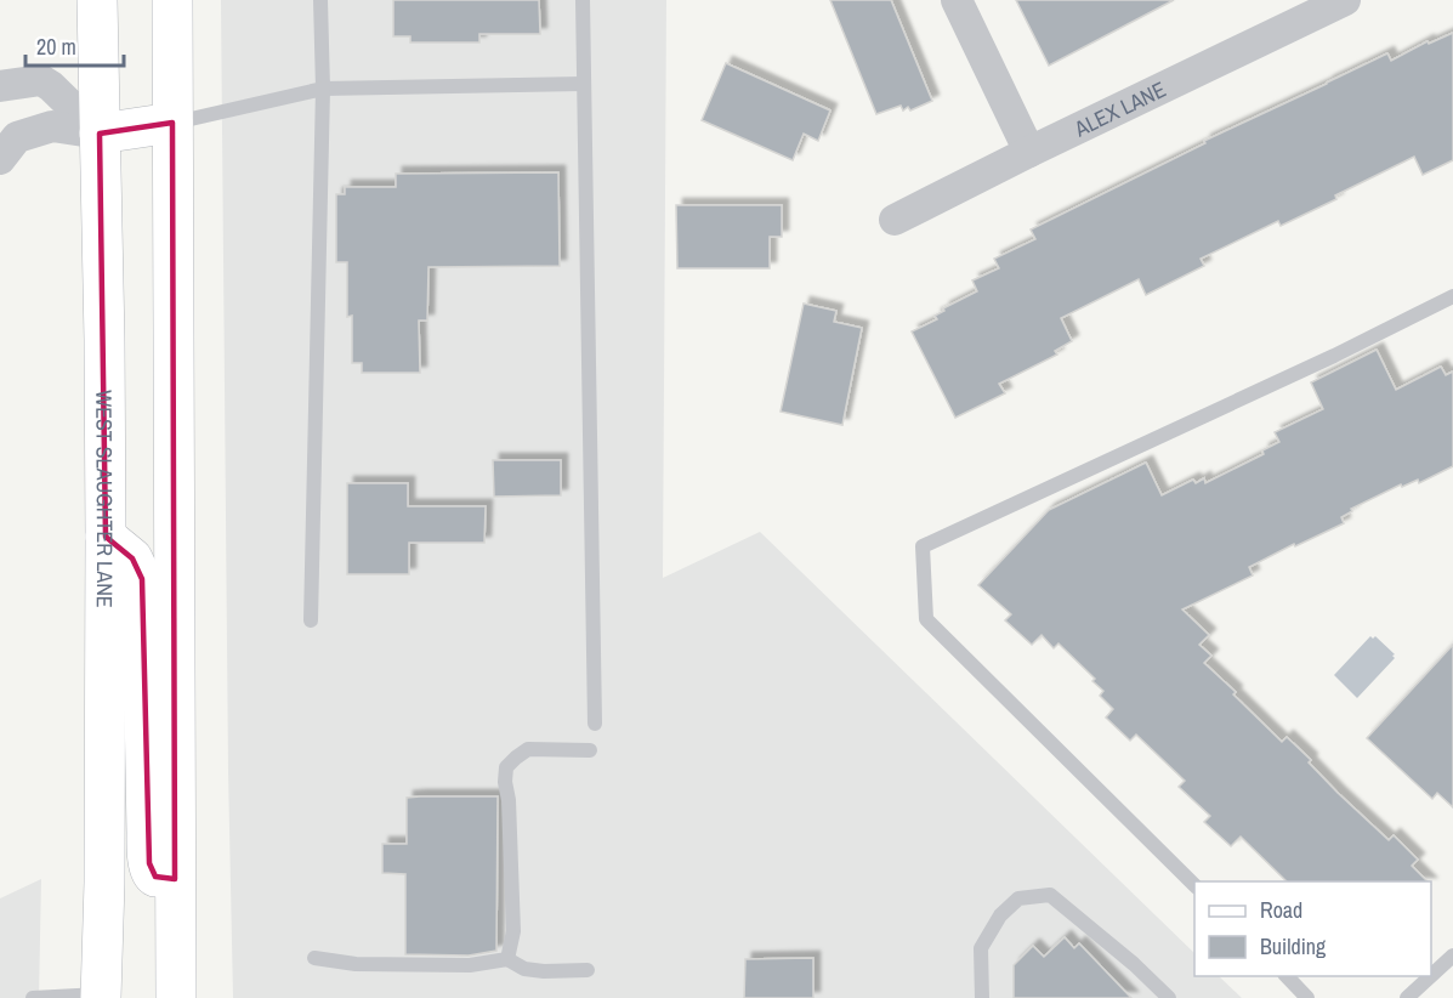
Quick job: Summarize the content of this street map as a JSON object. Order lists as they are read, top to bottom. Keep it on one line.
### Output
{"streets":{"main road":["WEST SLAUGHTER LANE"],"street":["ALEX LANE"]},"legend":["Road","Building"],"scale_bar":"20 m"}
